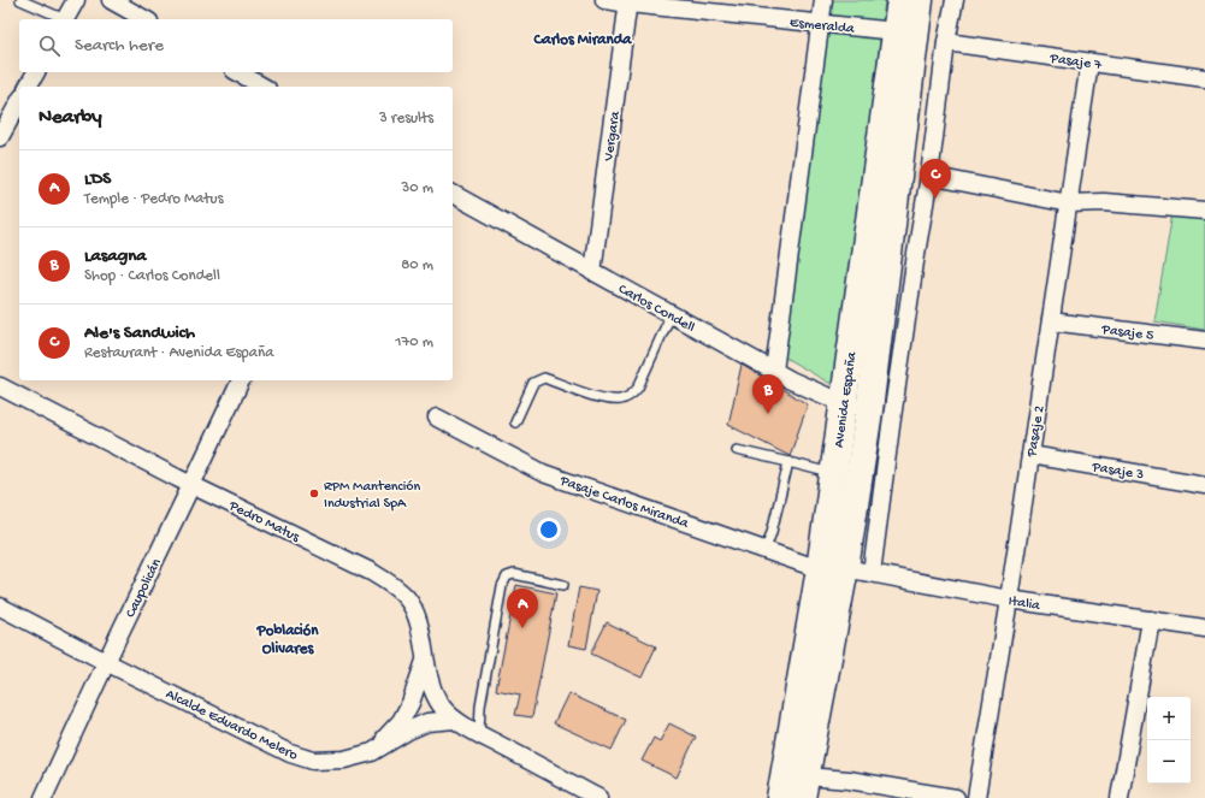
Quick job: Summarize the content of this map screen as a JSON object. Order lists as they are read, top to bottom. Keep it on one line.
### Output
{"streets":{"main road":["Avenida España"],"street":["Esmeralda","Pasaje 7","Vergara","Carlos Condell","Pasaje 5","Pasaje 2","Pasaje 3","Pasaje Carlos Miranda","Pedro Matus","Caupolicán","Italia","Alcalde Eduardo Melero"]},"crossings":[["Esmeralda","Vergara"],["Esmeralda","Avenida España"],["Pasaje 7","Pasaje 2"],["Vergara","Carlos Condell"],["Carlos Condell","Avenida España"],["Pasaje 5","Pasaje 2"],["Avenida España","Pasaje Carlos Miranda"],["Avenida España","Italia"],["Pasaje 2","Pasaje 3"],["Pasaje 2","Italia"],["Pasaje Carlos Miranda","Italia"],["Pedro Matus","Caupolicán"],["Pedro Matus","Alcalde Eduardo Melero"],["Caupolicán","Alcalde Eduardo Melero"]],"districts":["Carlos Miranda","Población Olivares"],"places":["RPM Mantención Industrial SpA"],"page":{"search":"Search here","heading":["Nearby","3 results"],"list":[{"mark":"A","name":"LDS","note":"Temple · Pedro Matus","value":"30 m"},{"mark":"B","name":"Lasagna","note":"Shop · Carlos Condell","value":"80 m"},{"mark":"C","name":"Ale's Sandwich","note":"Restaurant · Avenida España","value":"170 m"}],"pins":["C","B","A"],"map_buttons":["+","−"]}}
